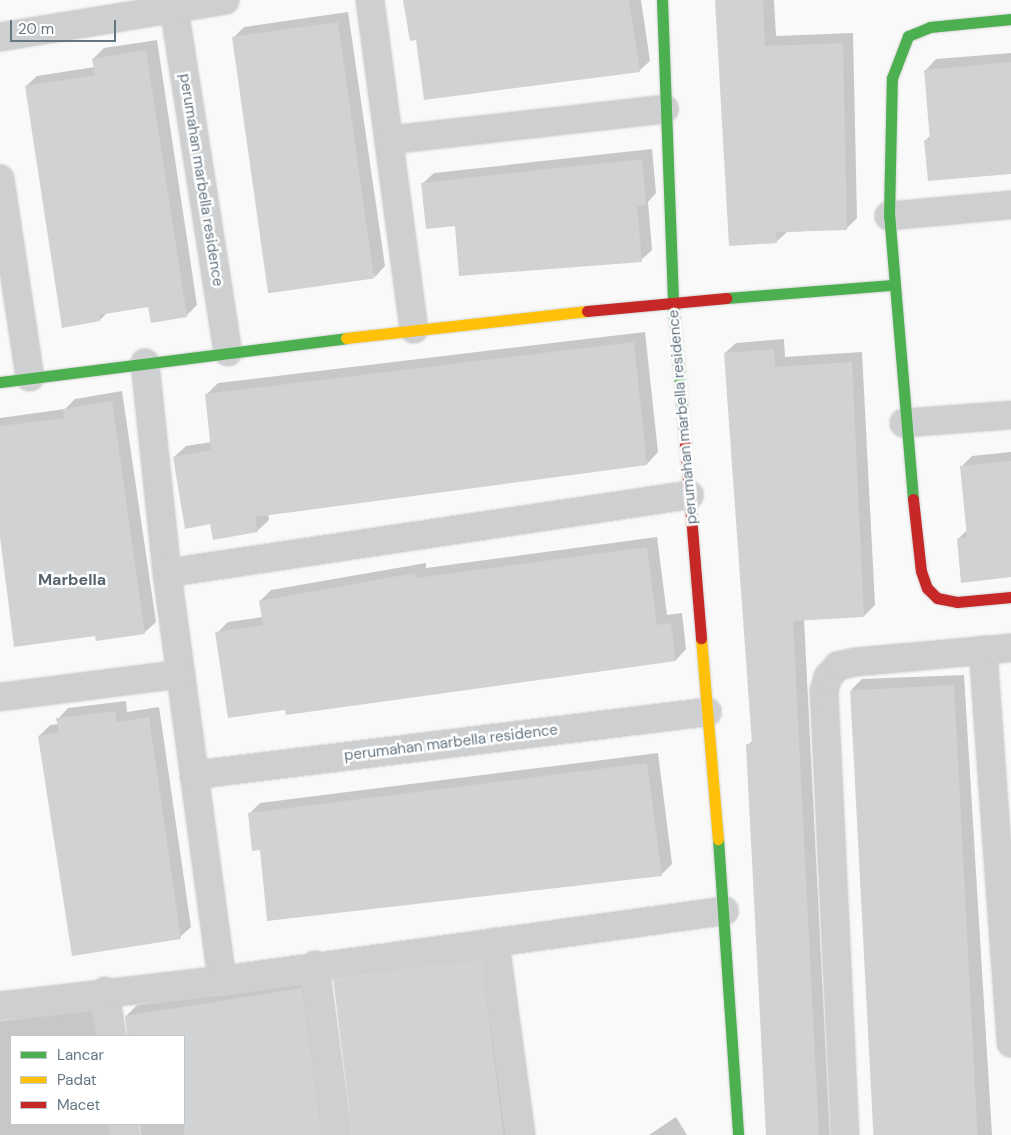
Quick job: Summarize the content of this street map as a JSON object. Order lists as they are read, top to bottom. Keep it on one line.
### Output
{"streets":{"street":["perumahan marbella residence"]},"districts":["Marbella"],"legend":["Lancar","Padat","Macet"],"scale_bar":"20 m"}
